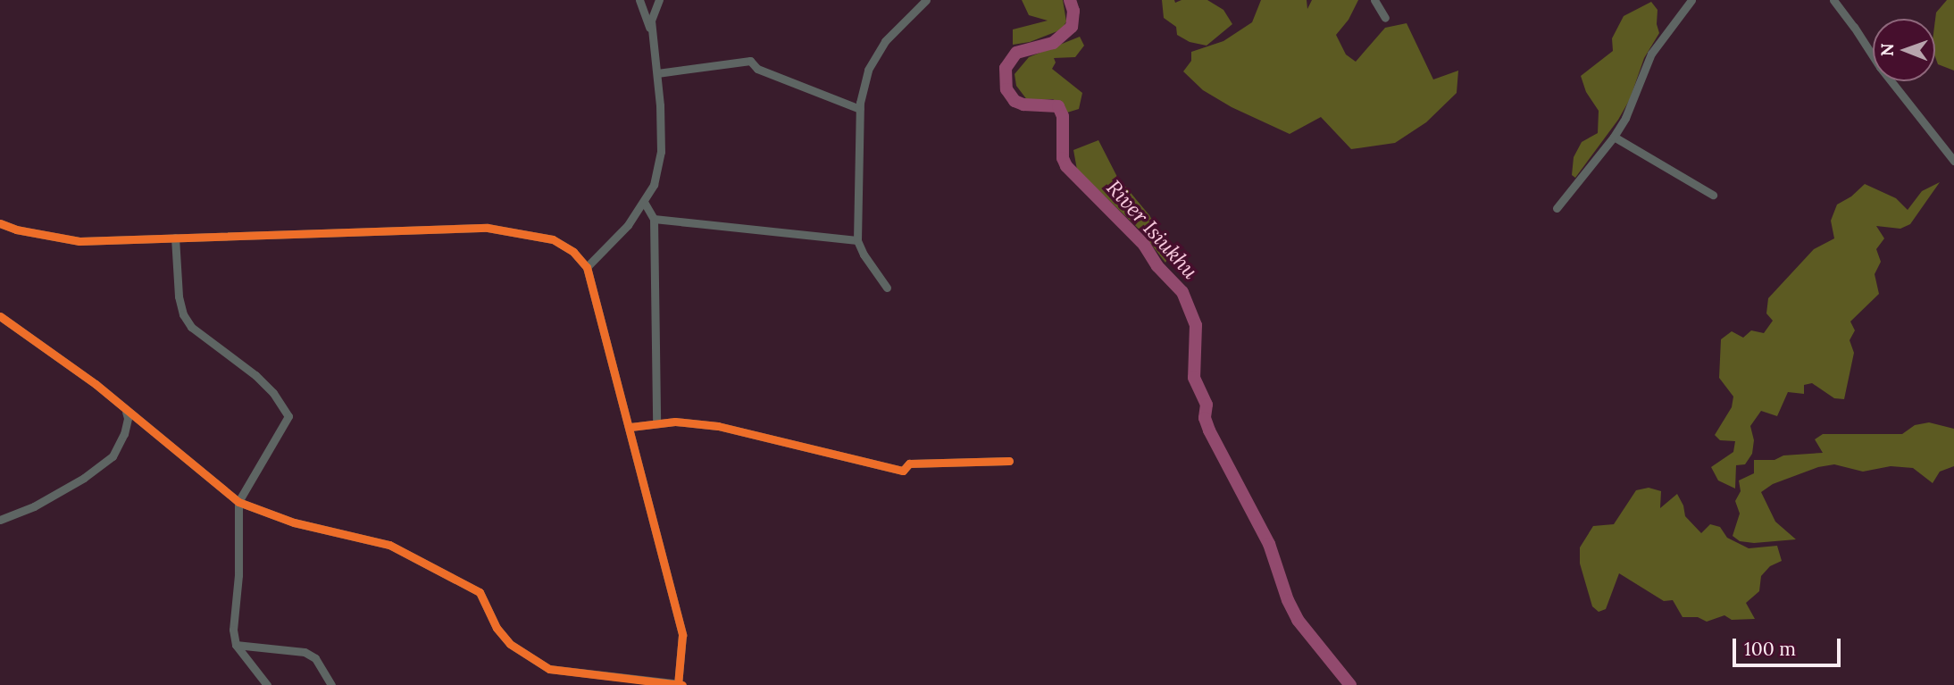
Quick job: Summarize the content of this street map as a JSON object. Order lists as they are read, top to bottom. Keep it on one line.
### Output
{"water":["River Isiukhu"],"scale_bar":"100 m","north":"left"}
